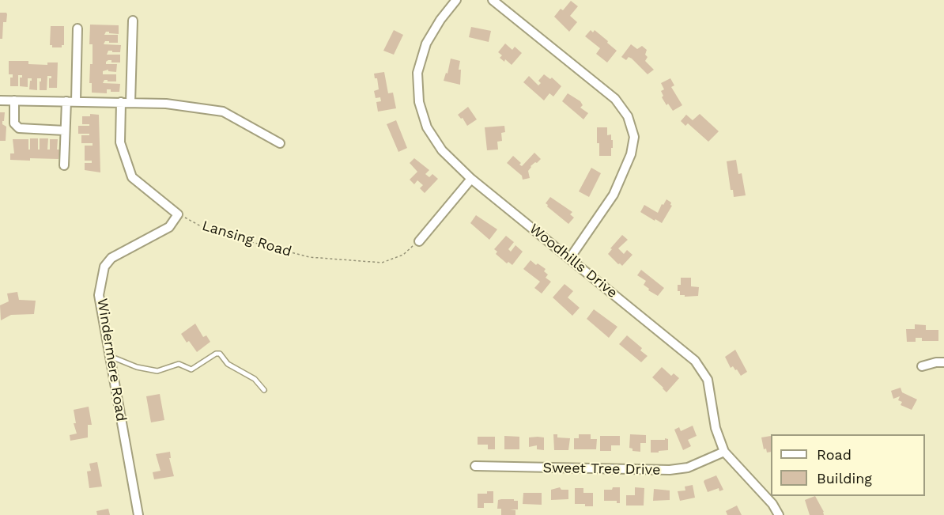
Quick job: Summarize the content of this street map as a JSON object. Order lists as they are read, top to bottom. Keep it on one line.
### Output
{"streets":{"street":["Woodhills Drive","Windermere Road","Sweet Tree Drive"],"path":["Lansing Road"]},"crossings":[["Lansing Road","Windermere Road"],["Woodhills Drive","Sweet Tree Drive"]],"legend":["Road","Building"]}
